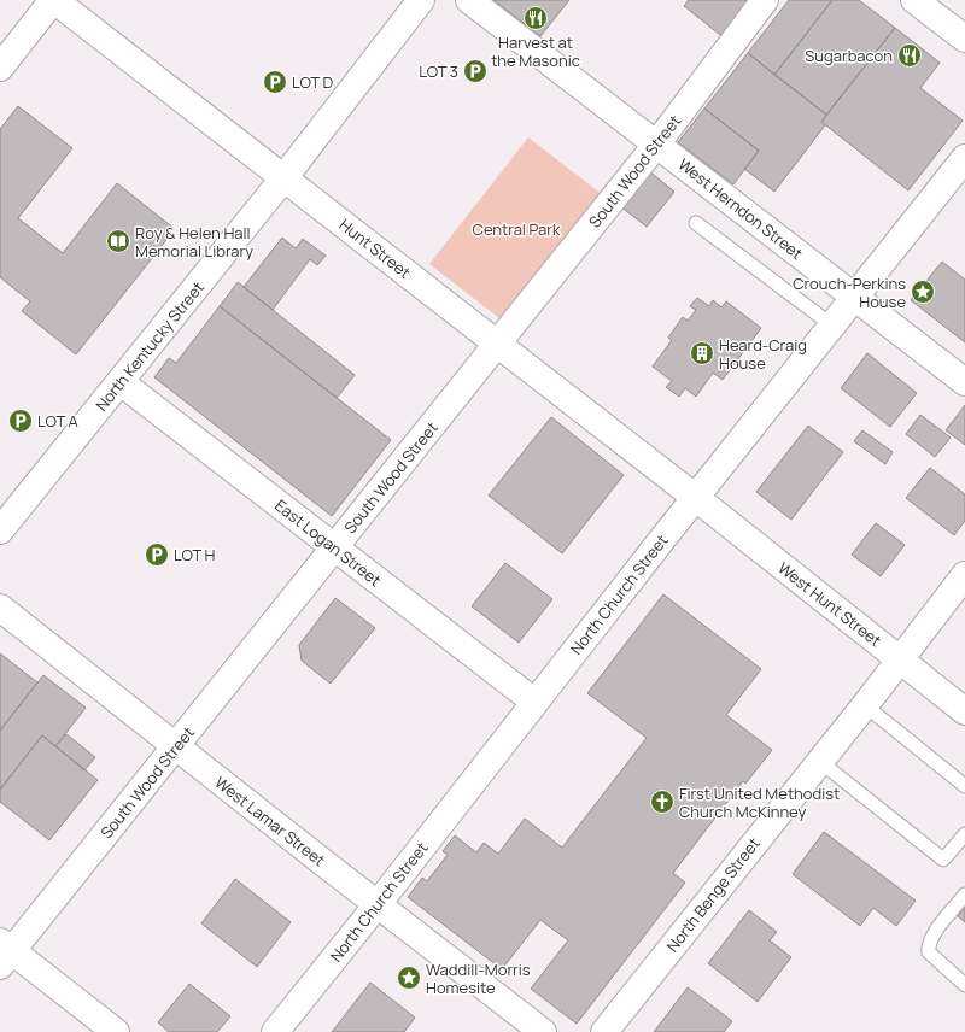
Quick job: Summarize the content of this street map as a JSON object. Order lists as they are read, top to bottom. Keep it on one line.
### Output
{"streets":{"street":["South Wood Street","West Herndon Street","Hunt Street","North Kentucky Street","East Logan Street","North Church Street","West Hunt Street","West Lamar Street","North Benge Street"]},"crossings":[["South Wood Street","West Herndon Street"],["South Wood Street","Hunt Street"],["South Wood Street","East Logan Street"],["South Wood Street","West Lamar Street"],["West Herndon Street","North Church Street"],["Hunt Street","North Kentucky Street"],["Hunt Street","North Church Street"],["Hunt Street","West Hunt Street"],["North Kentucky Street","East Logan Street"],["East Logan Street","North Church Street"],["North Church Street","West Hunt Street"],["North Church Street","West Lamar Street"],["West Hunt Street","North Benge Street"]],"parks":["Central Park"],"places":{"restaurant":["Harvest at the Masonic","Sugarbacon"],"parking":["LOT 3","LOT D","LOT A","LOT H"],"library":["Roy & Helen Hall Memorial Library"],"place":["Crouch-Perkins House","Waddill-Morris Homesite"],"building":["Heard-Craig House"],"church":["First United Methodist Church McKinney"]}}
